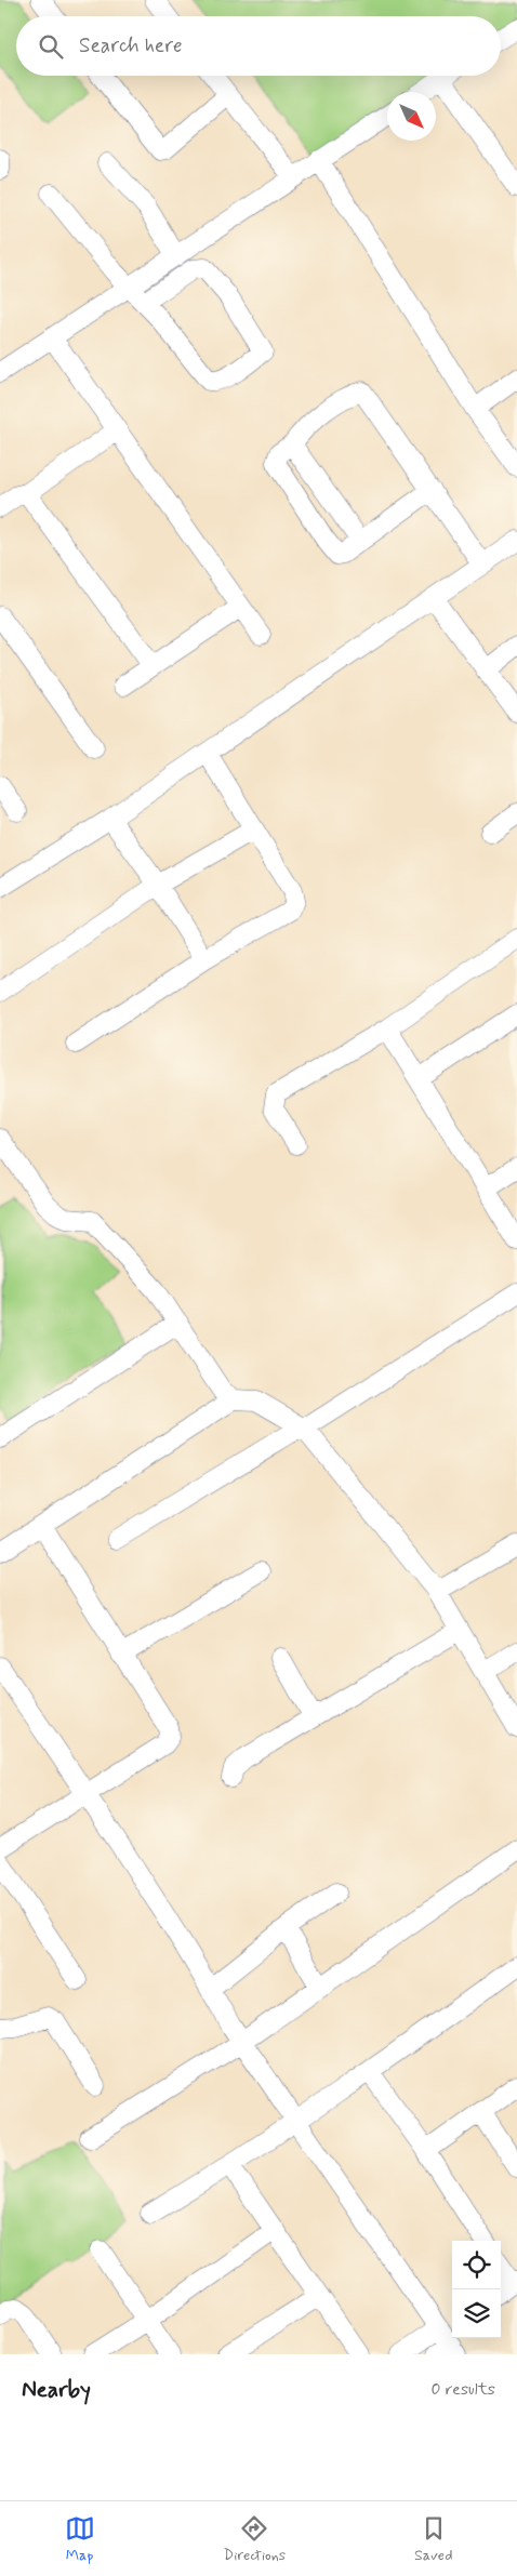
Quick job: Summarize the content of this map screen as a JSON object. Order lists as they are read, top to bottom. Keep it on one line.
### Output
{"north":"bottom right","page":{"search":"Search here","heading":["Nearby","0 results"],"nav":["Map","Directions","Saved"]}}
